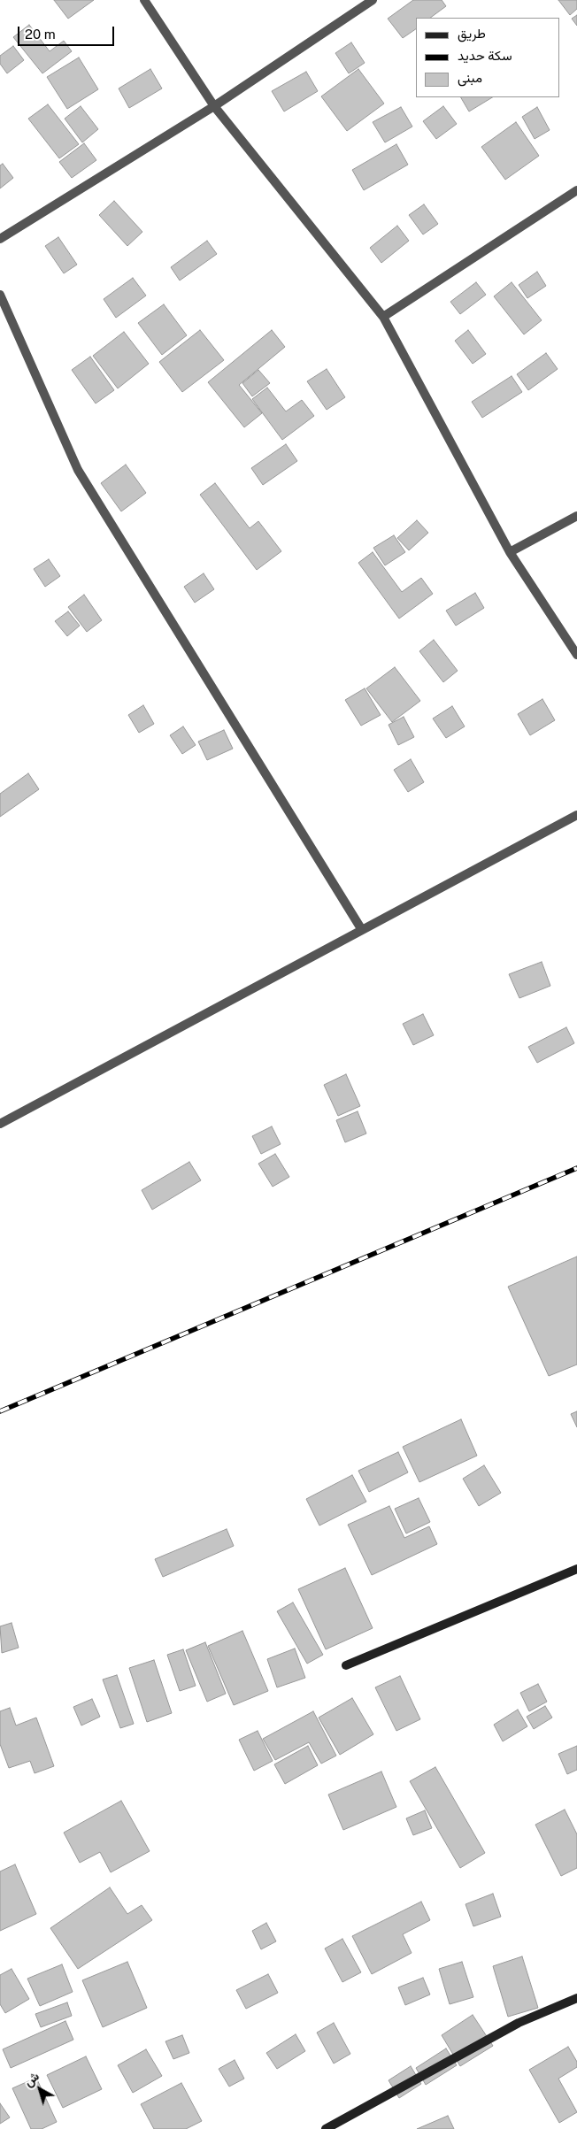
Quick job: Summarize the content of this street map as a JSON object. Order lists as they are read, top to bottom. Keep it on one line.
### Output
{"legend":["طريق","سكة حديد","مبنى"],"scale_bar":"20 m","north":"top left"}
